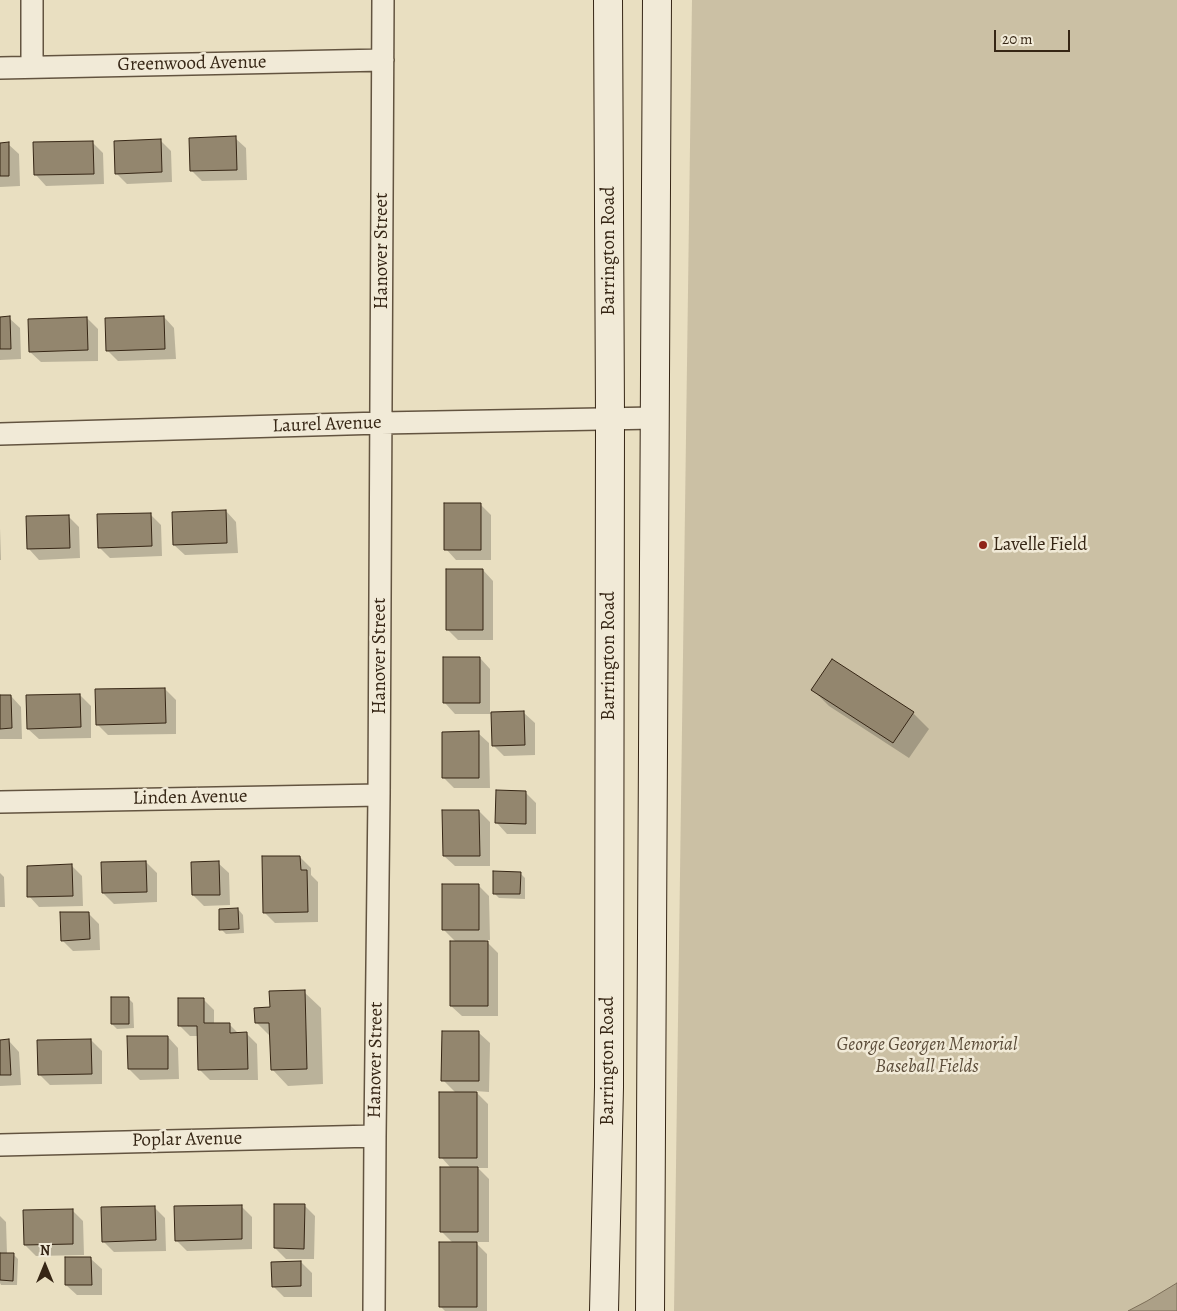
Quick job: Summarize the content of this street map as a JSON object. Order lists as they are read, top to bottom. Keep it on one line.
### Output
{"streets":{"main road":["Barrington Road"],"street":["Greenwood Avenue","Hanover Street","Laurel Avenue","Linden Avenue","Poplar Avenue"]},"crossings":[["Greenwood Avenue","Hanover Street"],["Hanover Street","Laurel Avenue"],["Hanover Street","Linden Avenue"],["Hanover Street","Poplar Avenue"],["Barrington Road","Laurel Avenue"]],"parks":["George Georgen Memorial Baseball Fields"],"places":["Lavelle Field"],"scale_bar":"20 m","north":"top"}
